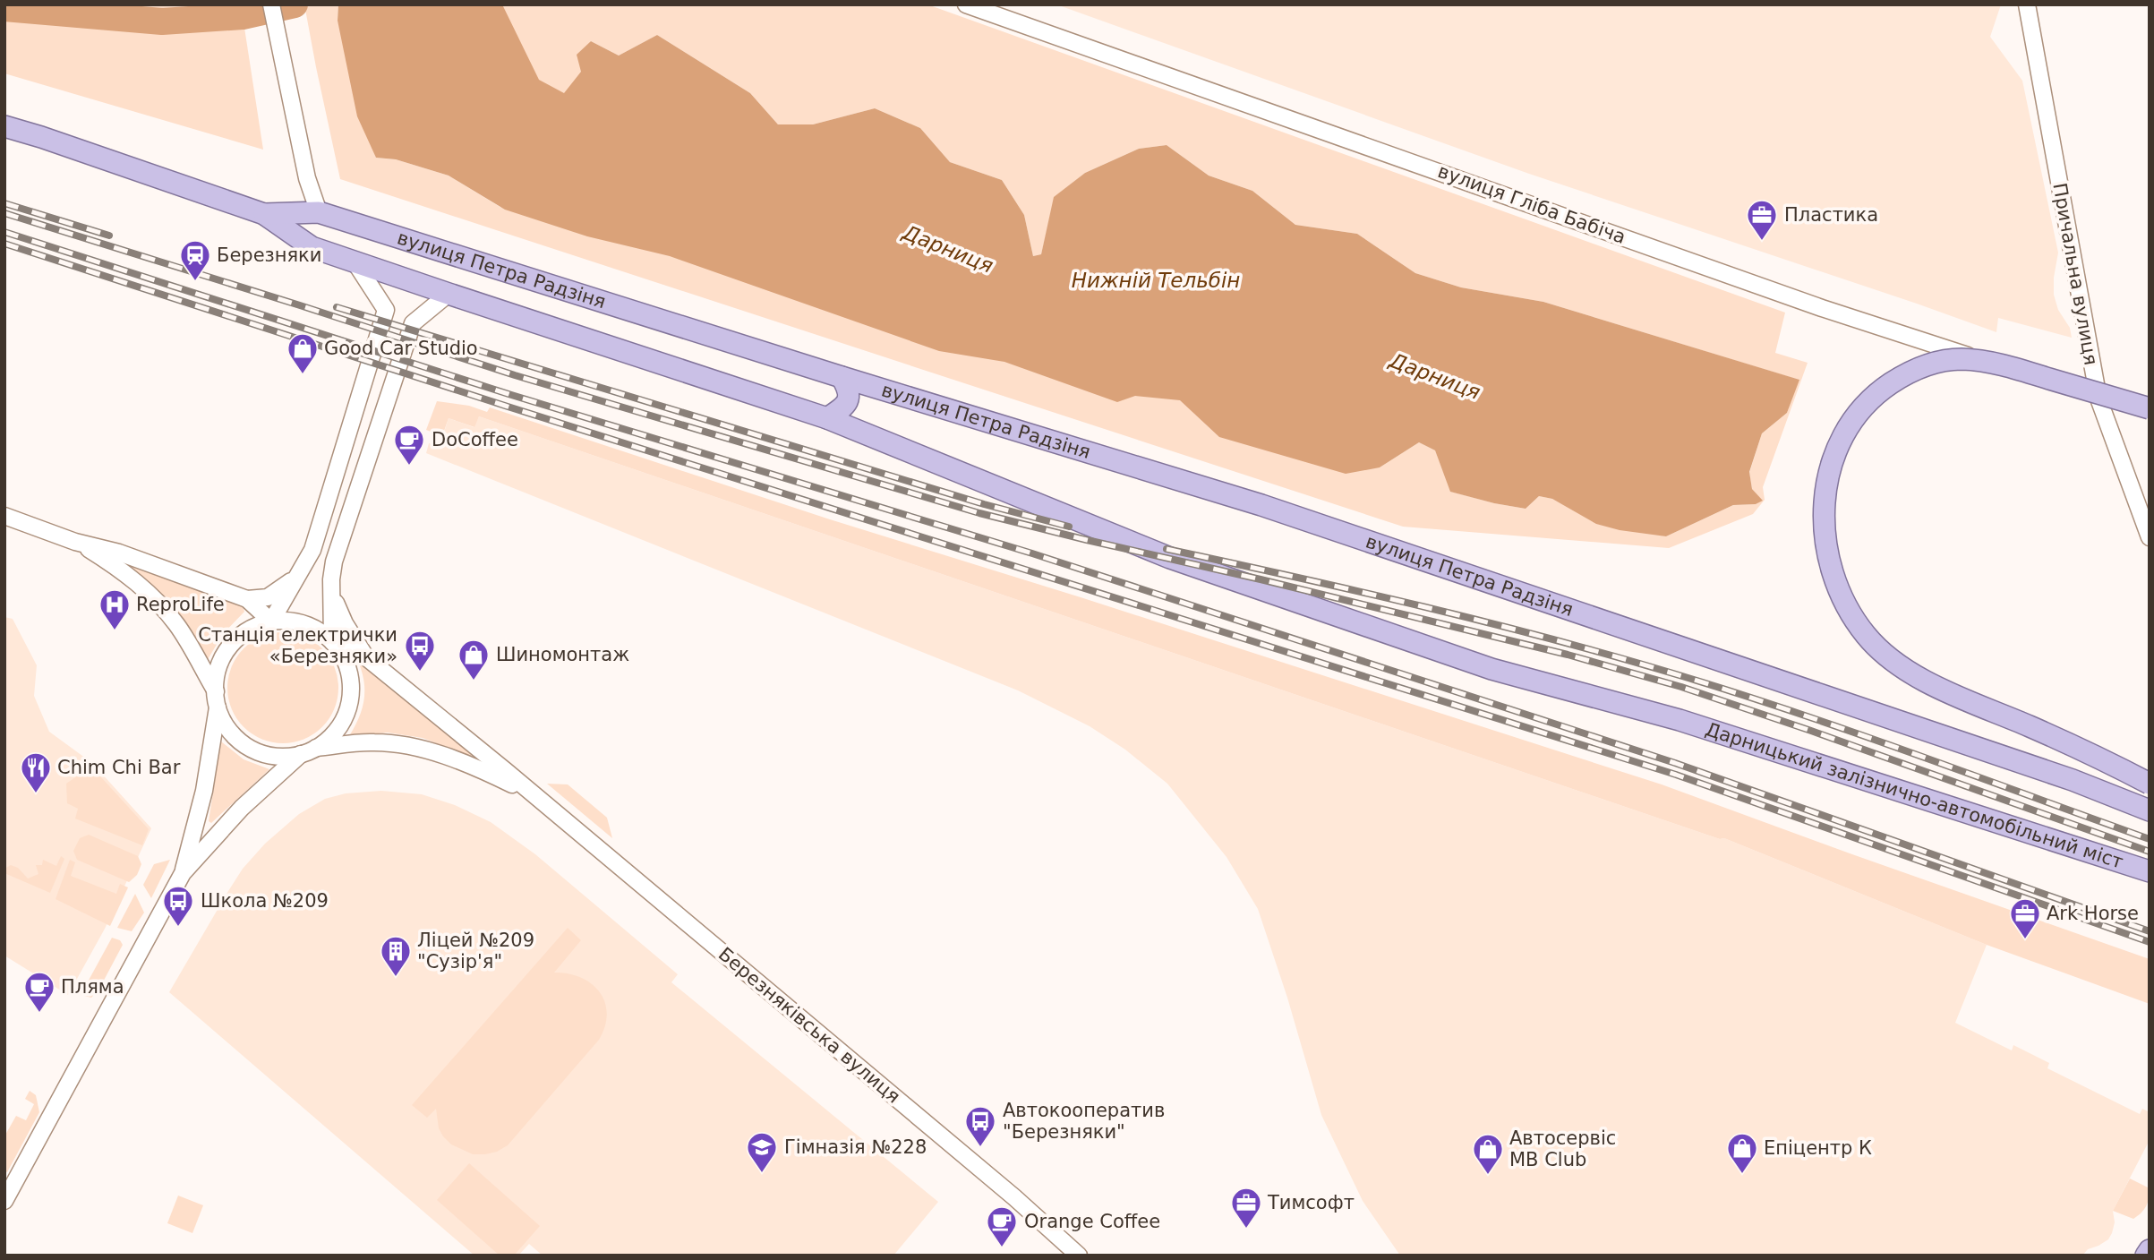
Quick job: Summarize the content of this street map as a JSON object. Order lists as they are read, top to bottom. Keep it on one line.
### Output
{"streets":{"main road":["вулиця Петра Радзіня","Дарницький залізнично-автомобільний міст"],"street":["вулиця Гліба Бабіча","Причальна вулиця","Березняківська вулиця"]},"crossings":[["вулиця Гліба Бабіча","Причальна вулиця"],["вулиця Петра Радзіня","Дарницький залізнично-автомобільний міст"]],"water":["Дарниця","Нижній Тельбін"],"places":{"office":["Пластика","Ark Horse","Тимсофт"],"station":["Березняки"],"shop":["Good Car Studio","Шиномонтаж","Епіцентр К","Автосервіс MB Club"],"cafe":["DoCoffee","Пляма","Orange Coffee"],"hospital":["ReproLife"],"bus stop":["Станція електрички «Березняки»","Школа №209","Автокооператив \"Березняки\""],"restaurant":["Chim Chi Bar"],"building":["Ліцей №209 \"Сузір'я\""],"school or university":["Гімназія №228"]}}
